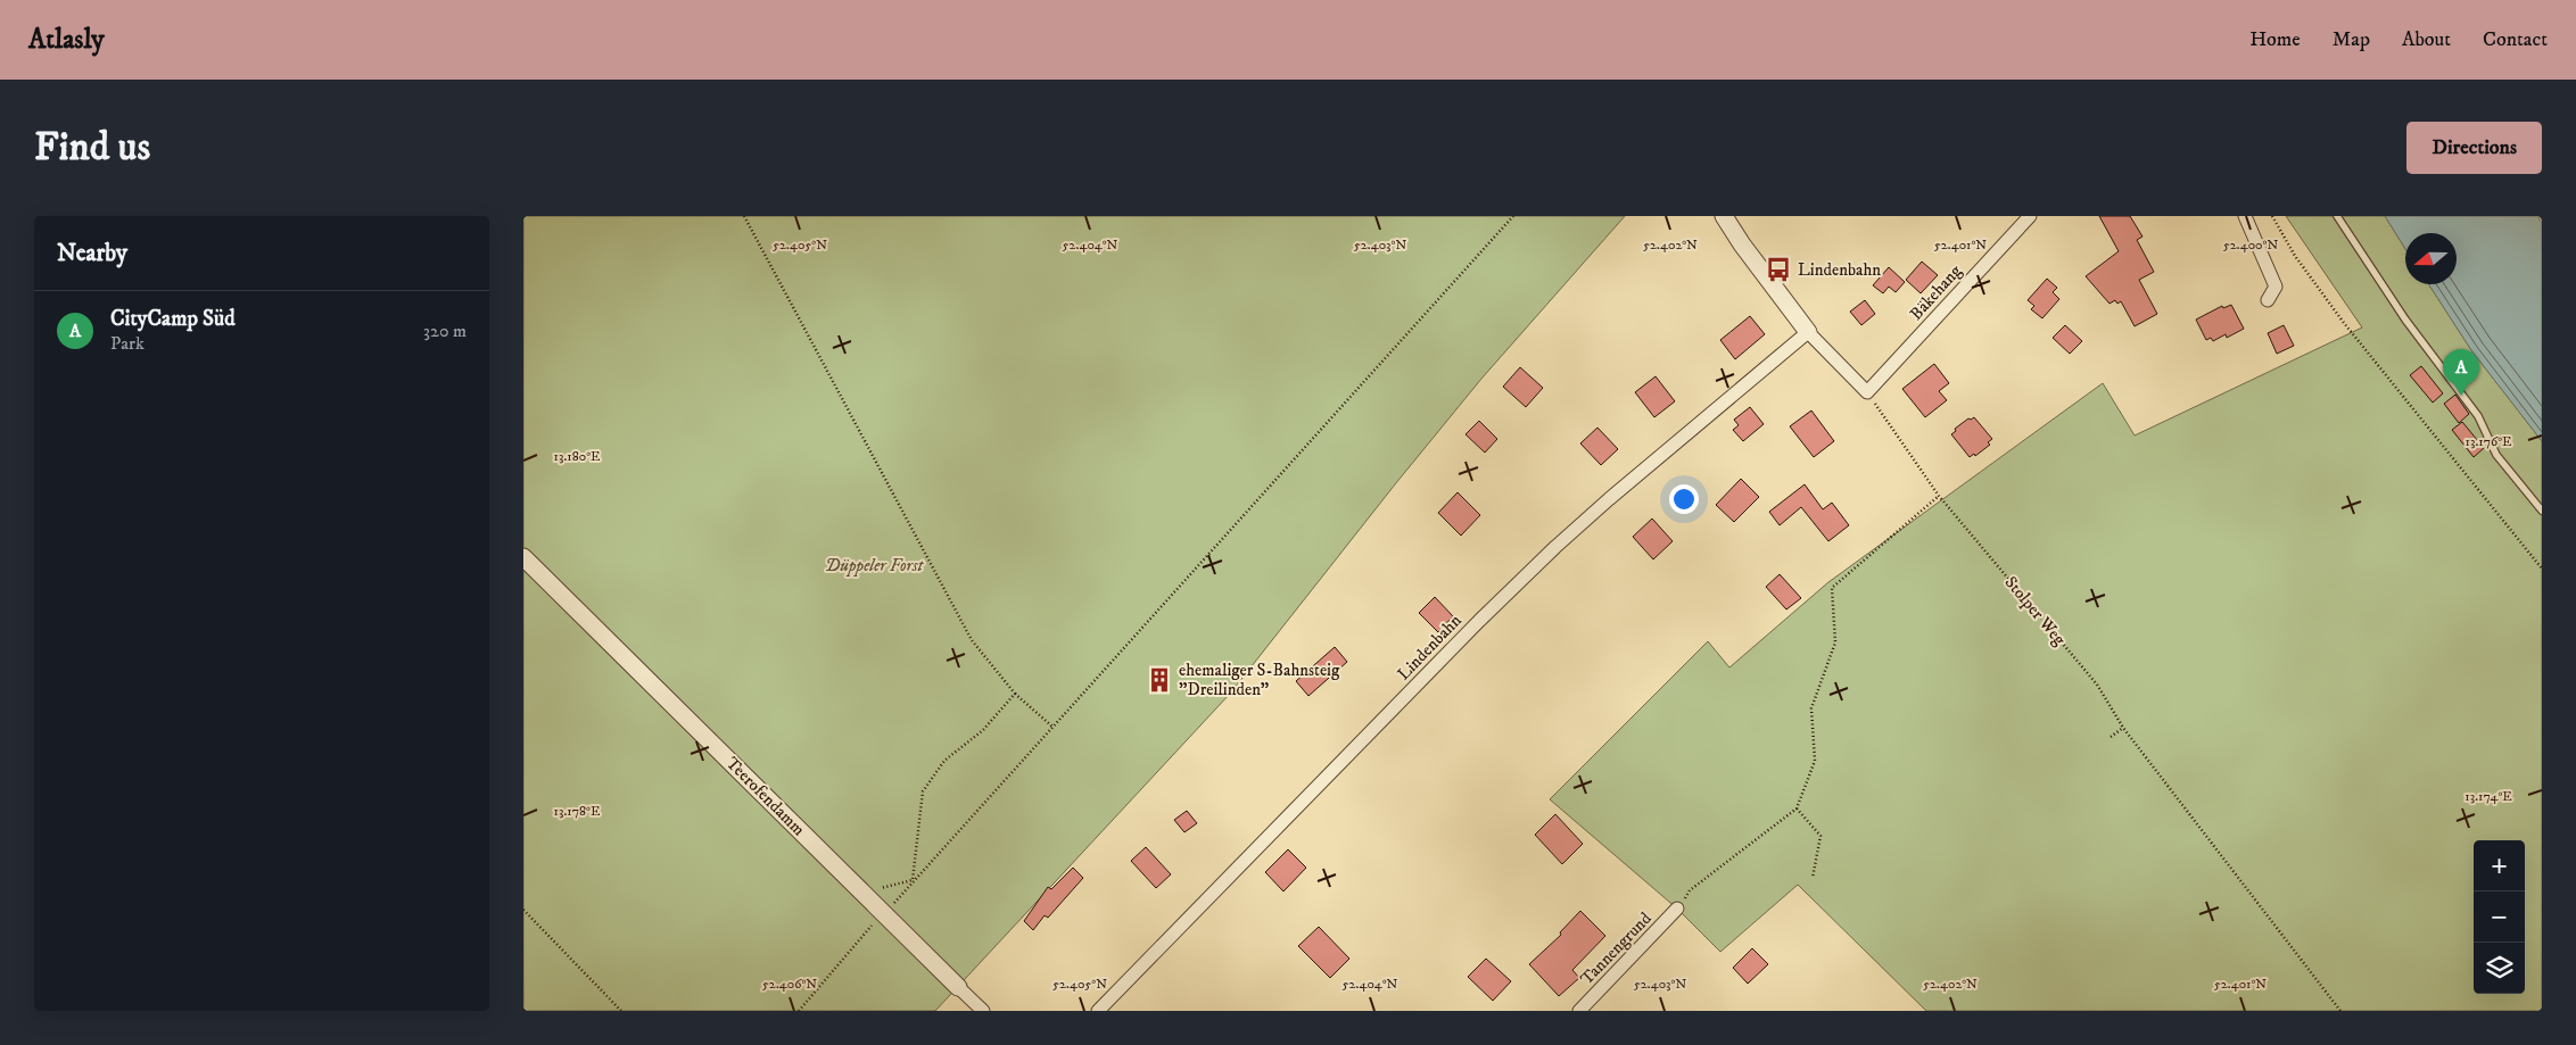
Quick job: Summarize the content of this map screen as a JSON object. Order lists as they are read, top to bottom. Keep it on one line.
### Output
{"streets":{"street":["Bäkehang","Lindenbahn","Teerofendamm","Tannengrund"],"path":["Stolper Weg"]},"crossings":[["Bäkehang","Stolper Weg"]],"parks":["Düppeler Forst"],"places":{"bus stop":["Lindenbahn"],"building":["ehemaliger S-Bahnsteig \"Dreilinden\""]},"north":"left","page":{"header":"Atlasly","nav":["Home","Map","About","Contact"],"buttons":"Directions","title":"Find us","heading":"Nearby","list":[{"mark":"A","name":"CityCamp Süd","note":"Park","value":"320 m"}],"pins":"A","map_buttons":["+","−"]},"coordinates":["52.401°N","52.400°N","52.405°N","52.404°N","52.403°N","52.402°N","13.176°E","13.180°E","13.174°E","13.178°E","52.406°N"]}
